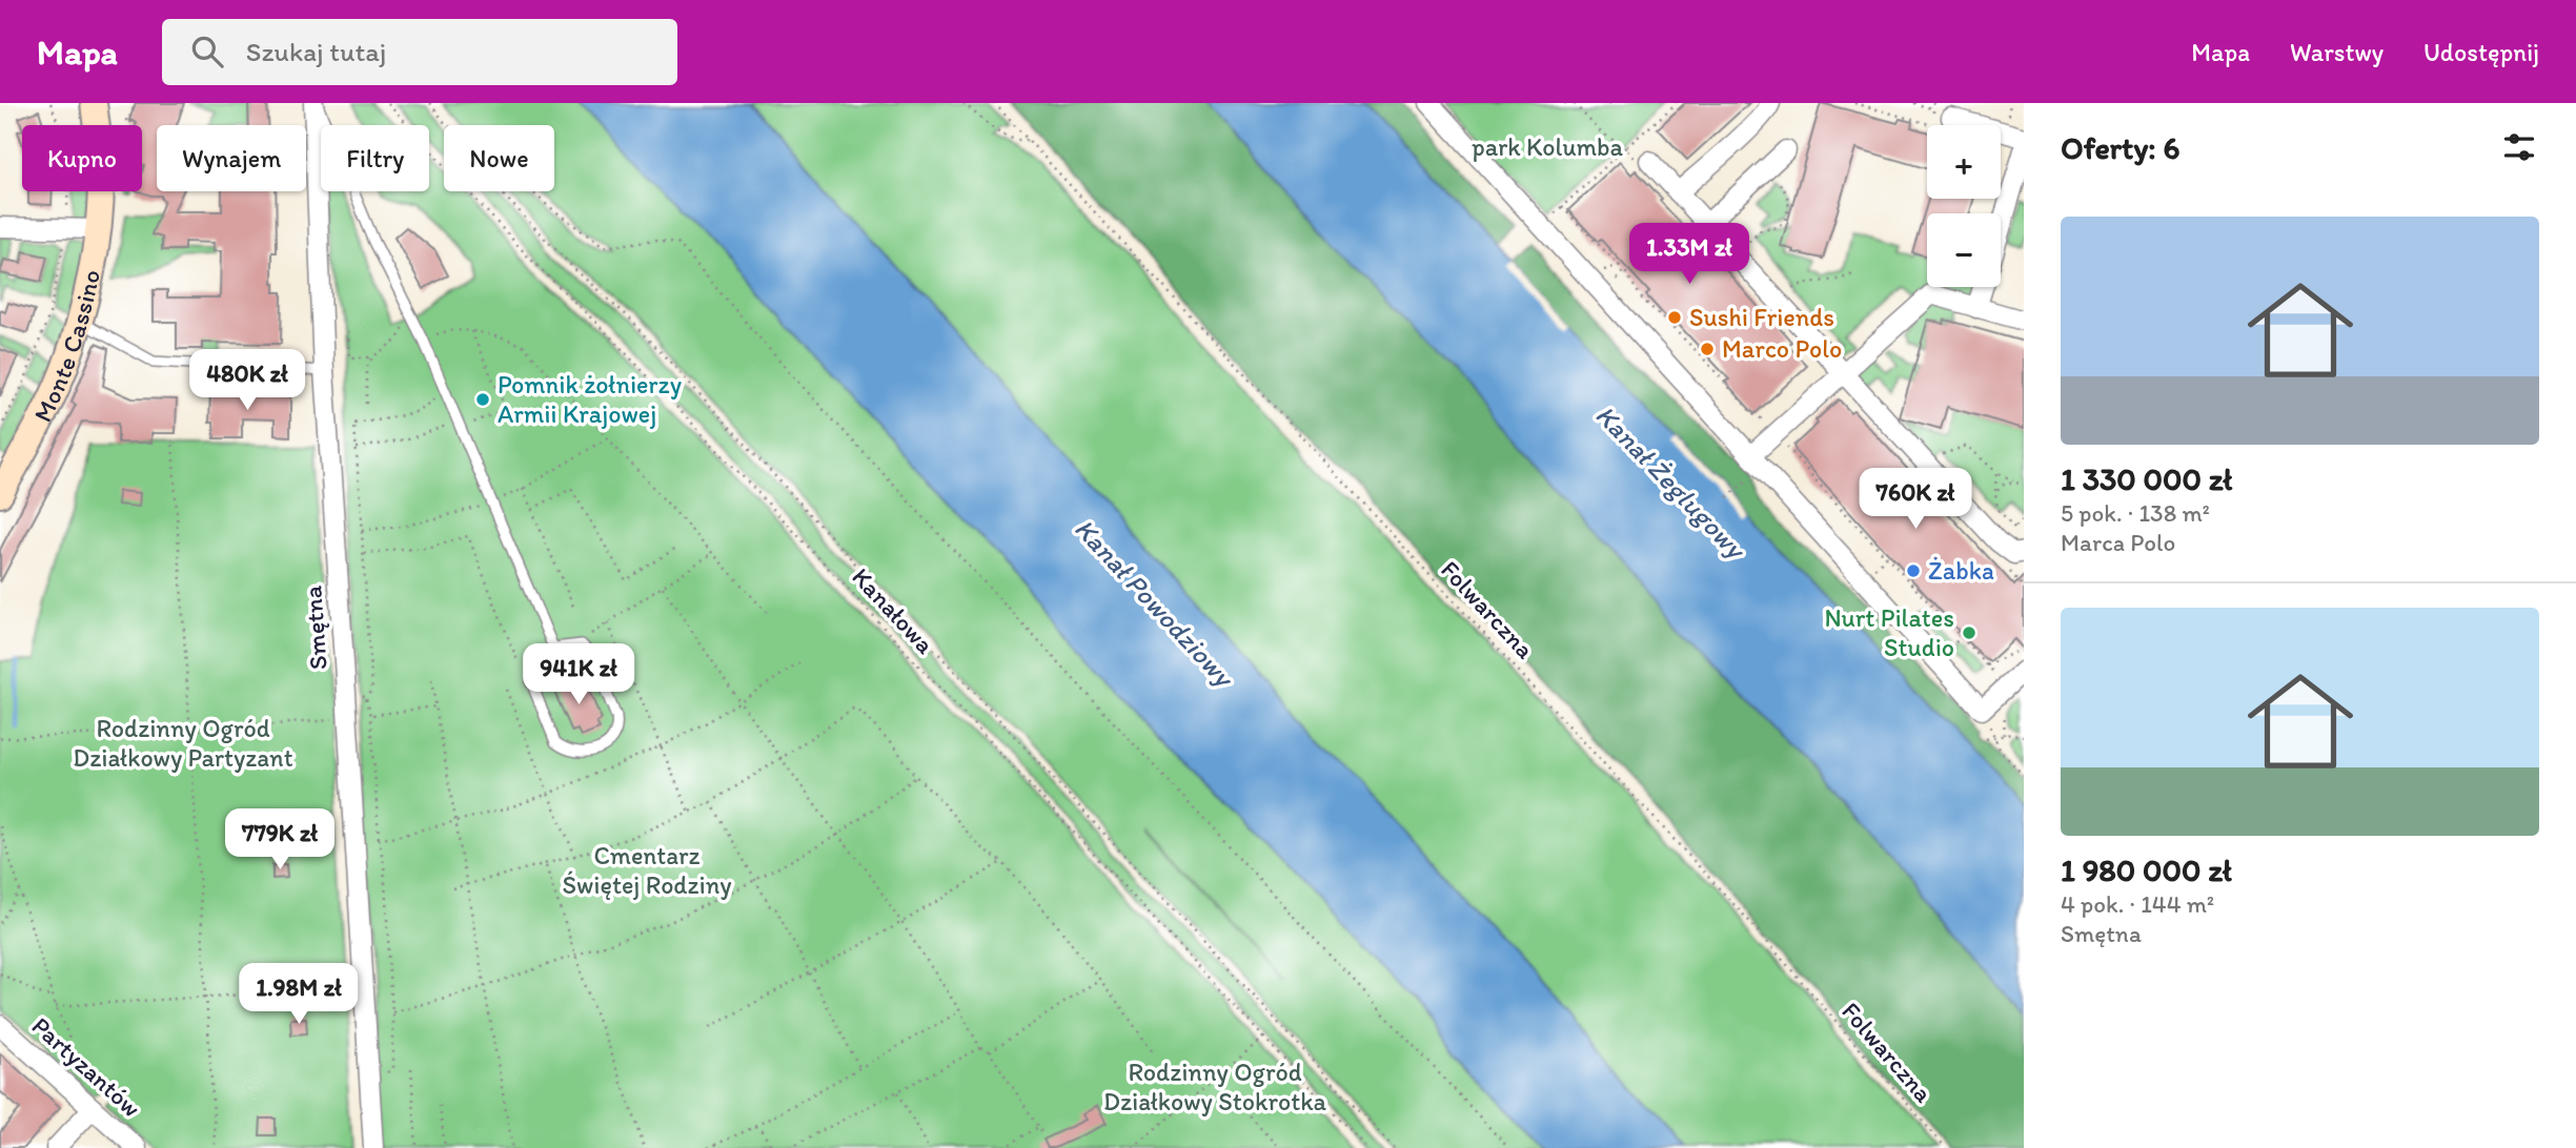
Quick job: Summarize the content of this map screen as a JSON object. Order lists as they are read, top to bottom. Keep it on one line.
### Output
{"streets":{"street":["Monte Cassino","Smętna","Partyzantów"],"path":["Folwarczna","Kanałowa"]},"water":["Kanał Żeglugowy","Kanał Powodziowy"],"parks":["park Kolumba","Rodzinny Ogród Działkowy Partyzant","Cmentarz Świętej Rodziny","Rodzinny Ogród Działkowy Stokrotka"],"places":["Sushi Friends","Marco Polo","Pomnik żołnierzy Armii Krajowej","Żabka","Nurt Pilates Studio"],"page":{"header":"Mapa","search":"Szukaj tutaj","nav":["Mapa","Warstwy","Udostępnij"],"heading":"Oferty: 6","map_buttons":["+","−"],"chip":["Kupno","Wynajem","Filtry","Nowe"],"list":[{"name":"1 330 000 zł","note":"5 pok. · 138 m² · Marca Polo"},{"name":"1 980 000 zł","note":"4 pok. · 144 m² · Smętna"}],"price":["1.33M zł","480K zł","760K zł","941K zł","779K zł","1.98M zł"]}}
